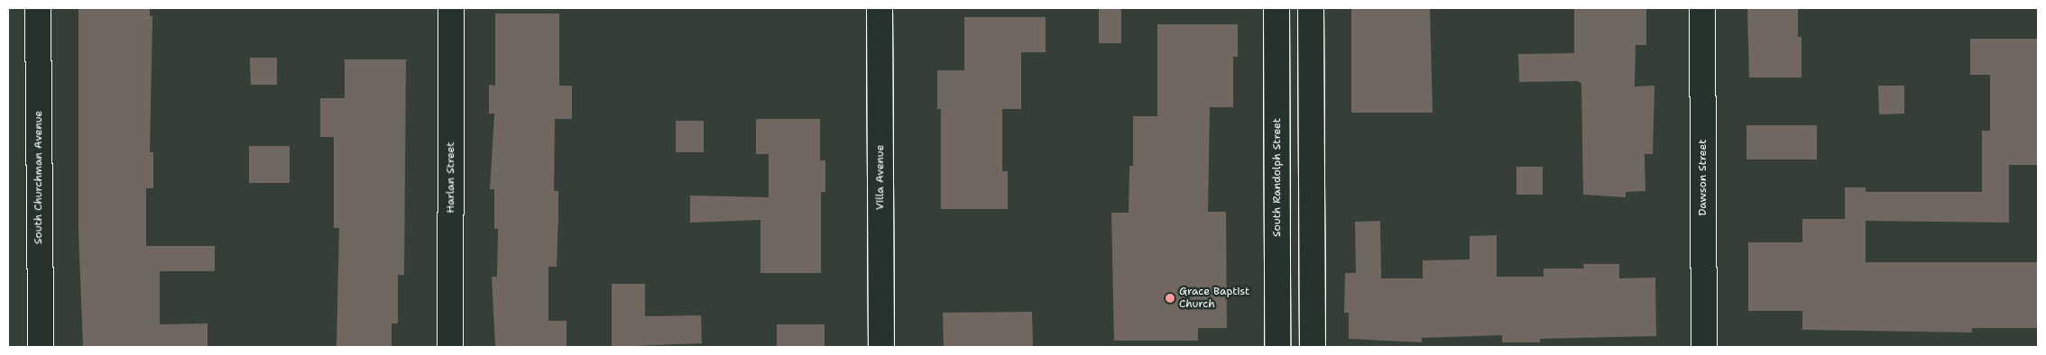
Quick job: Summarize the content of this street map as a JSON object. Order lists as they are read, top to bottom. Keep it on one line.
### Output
{"streets":{"street":["South Churchman Avenue","Harlan Street","Villa Avenue","South Randolph Street","Dawson Street"]},"places":["Grace Baptist Church"]}
